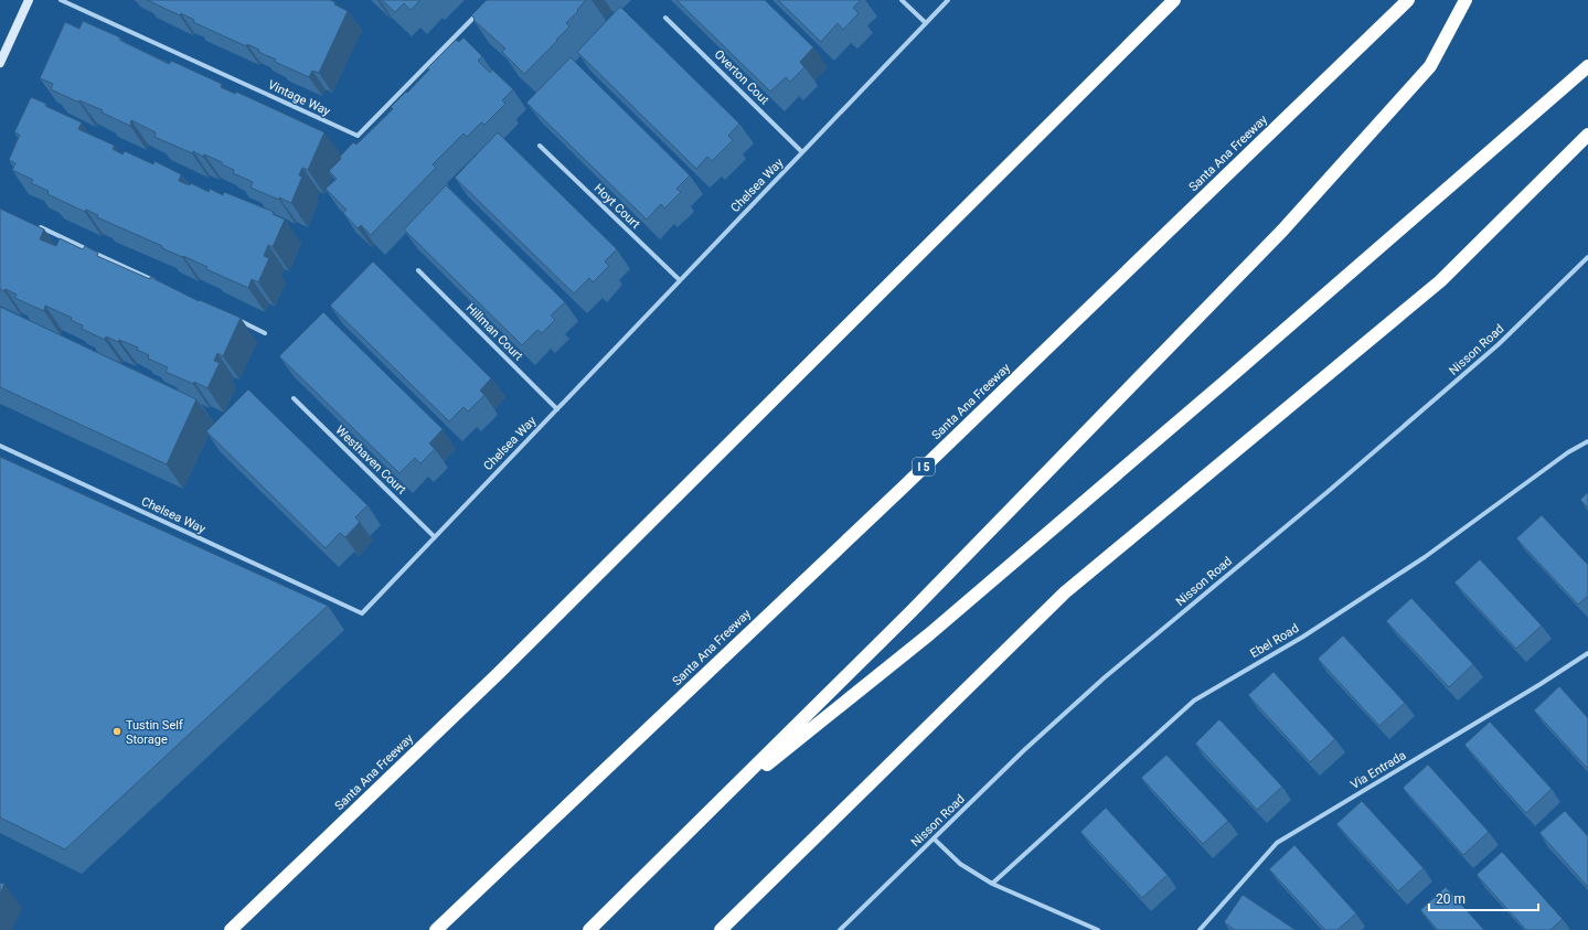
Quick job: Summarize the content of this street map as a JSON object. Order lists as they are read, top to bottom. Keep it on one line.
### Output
{"streets":{"highway":["Santa Ana Freeway","I 5"],"street":["Overton Cout","Vintage Way","Chelsea Way","Hoyt Court","Hillman Court","Nisson Road","Westhaven Court","Ebel Road","Via Entrada"]},"crossings":[["Overton Cout","Chelsea Way"],["Chelsea Way","Hoyt Court"],["Chelsea Way","Hillman Court"],["Chelsea Way","Westhaven Court"]],"places":["Tustin Self Storage"],"scale_bar":"20 m"}
